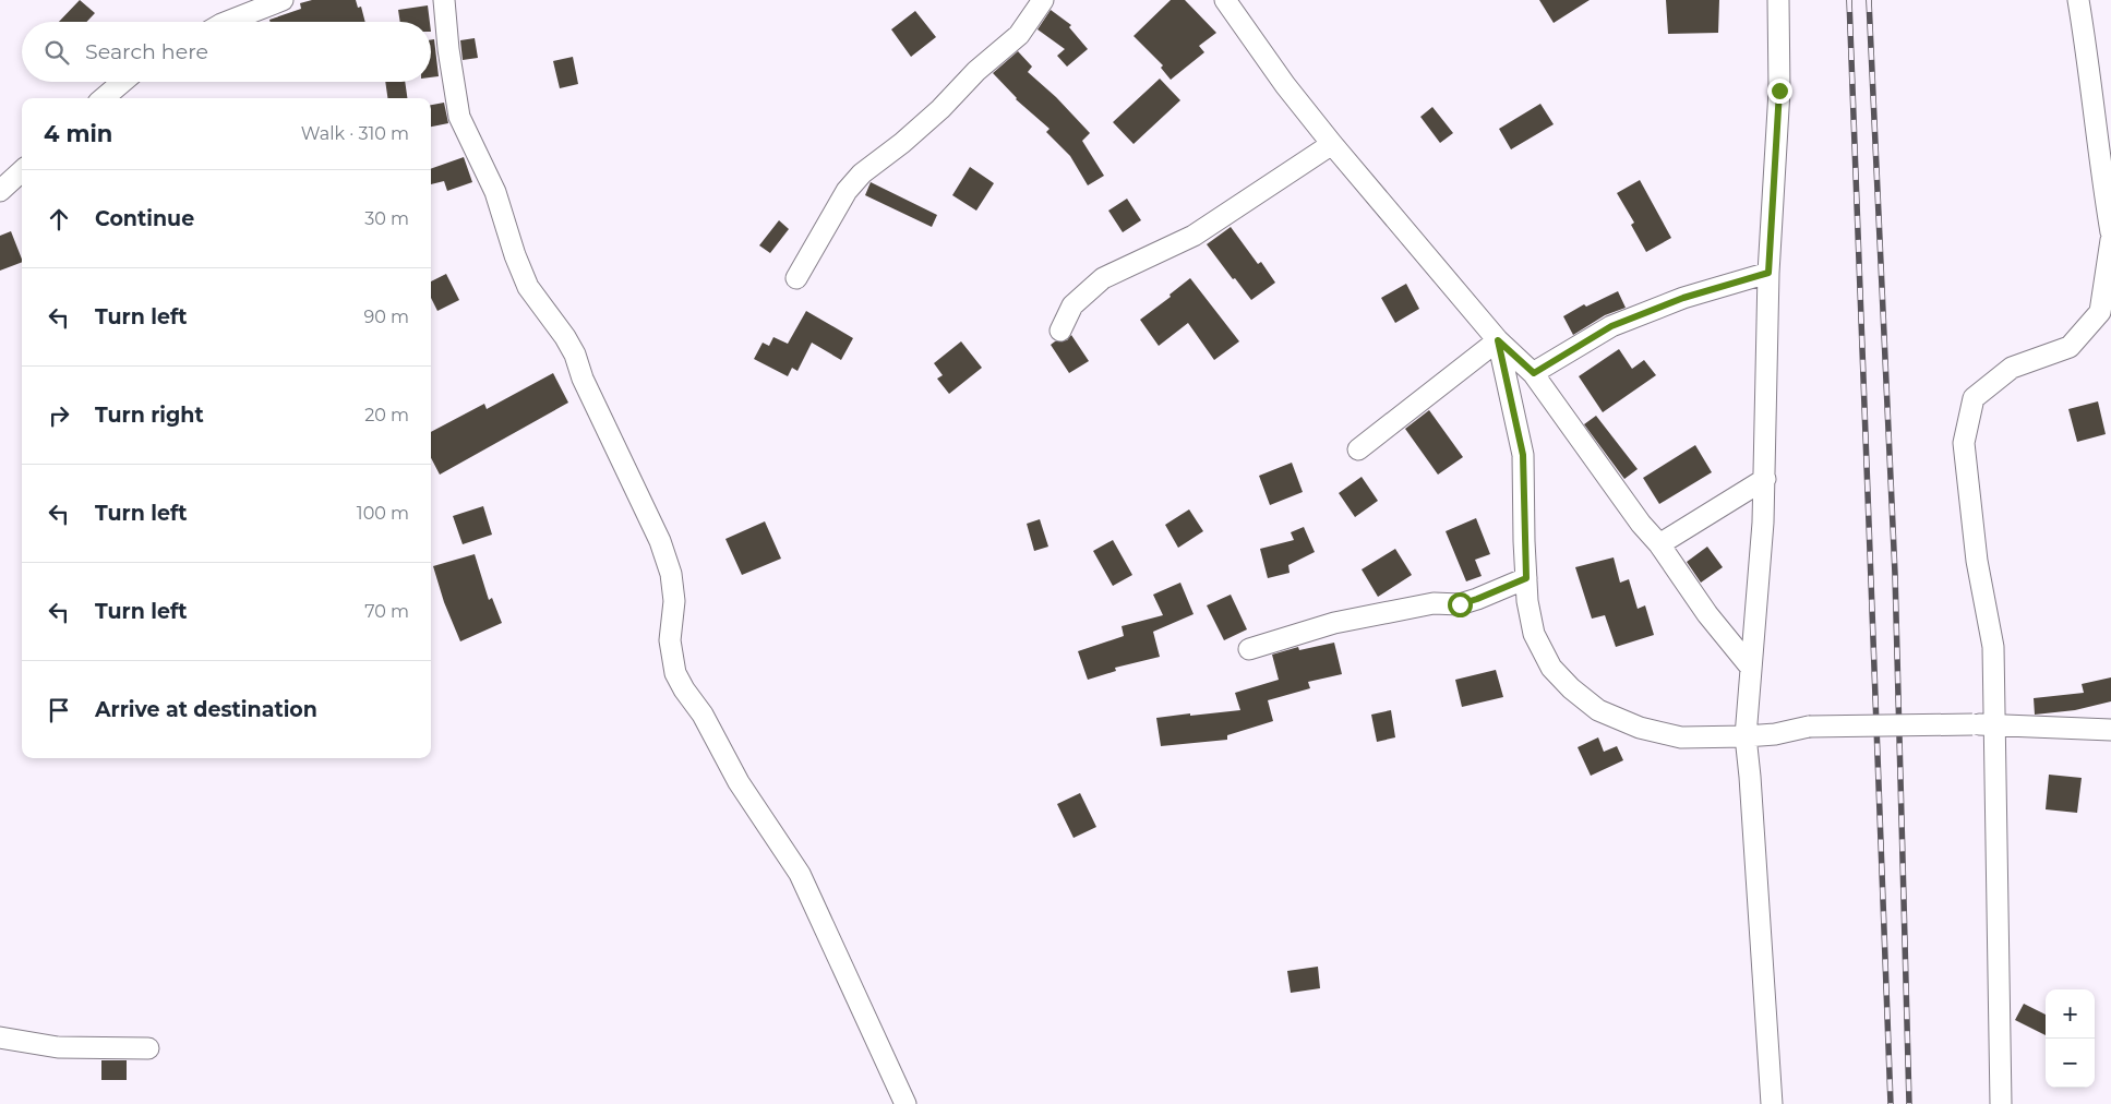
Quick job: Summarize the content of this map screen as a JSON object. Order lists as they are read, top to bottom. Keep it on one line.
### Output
{"page":{"search":"Search here","heading":["4 min","Walk · 310 m"],"list":[["Continue","30 m"],["Turn left","90 m"],["Turn right","20 m"],["Turn left","100 m"],["Turn left","70 m"],"Arrive at destination"],"map_buttons":["+","−"]}}
